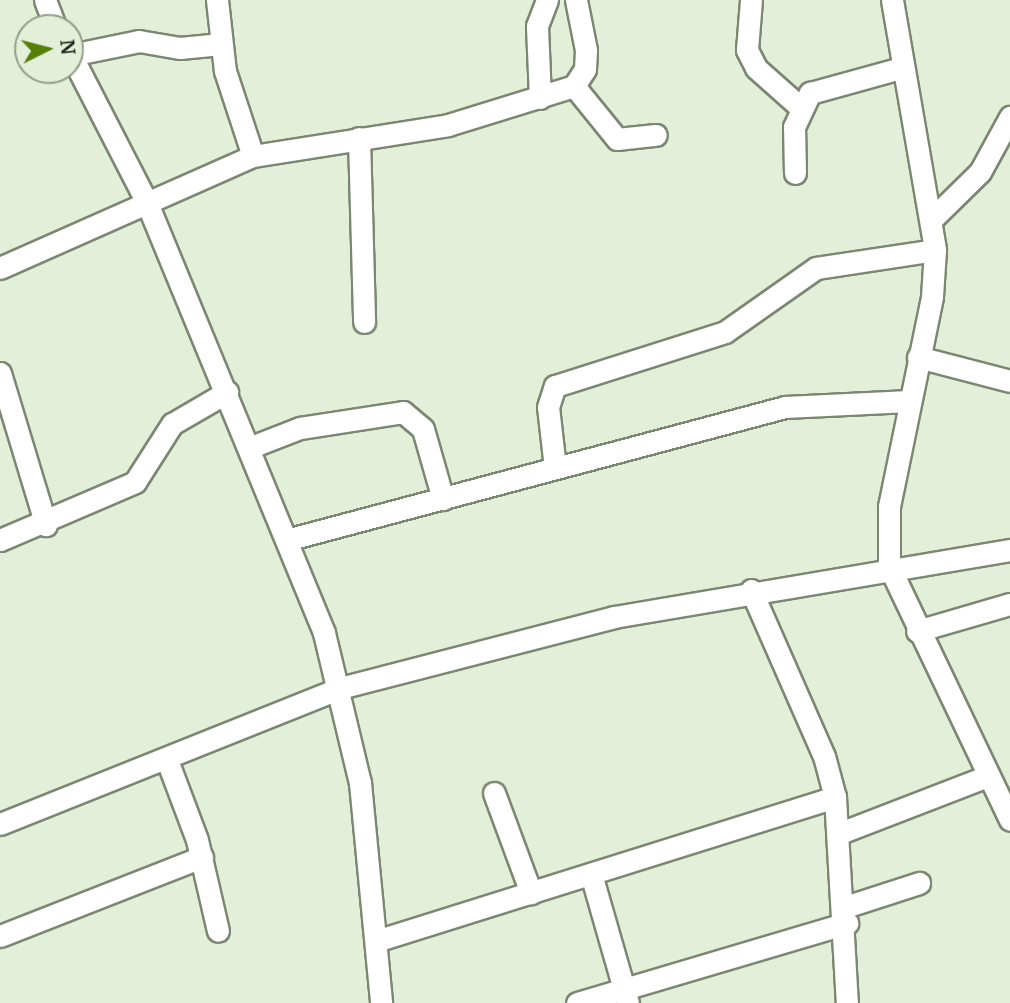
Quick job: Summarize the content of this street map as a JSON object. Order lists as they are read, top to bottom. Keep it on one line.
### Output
{"north":"right"}
